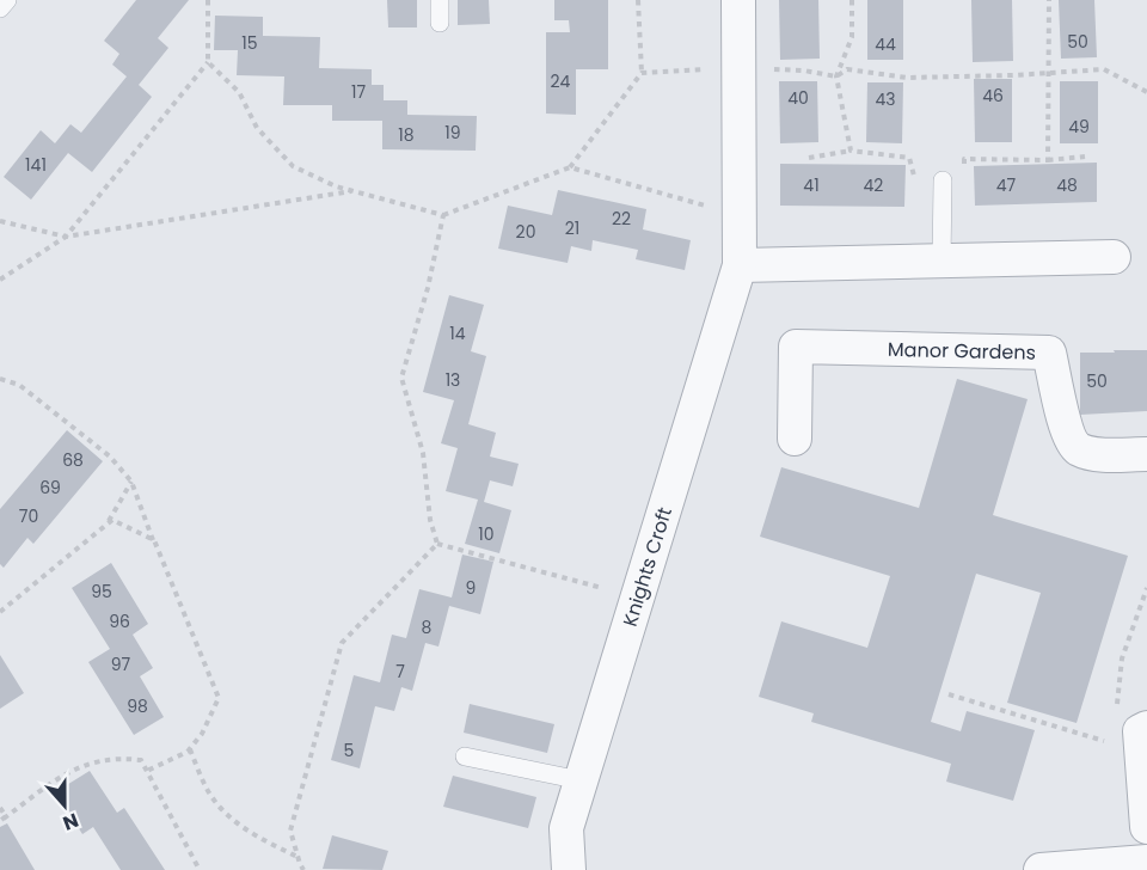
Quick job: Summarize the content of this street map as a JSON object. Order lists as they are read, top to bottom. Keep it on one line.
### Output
{"streets":{"street":["Manor Gardens","Knights Croft"]},"house_numbers":["50","15","44","24","17","46","40","43","49","19","18","141","41","42","47","48","22","21","20","14","13","50","68","69","70","10","9","95","96","8","97","7","98","5"],"north":"bottom"}
